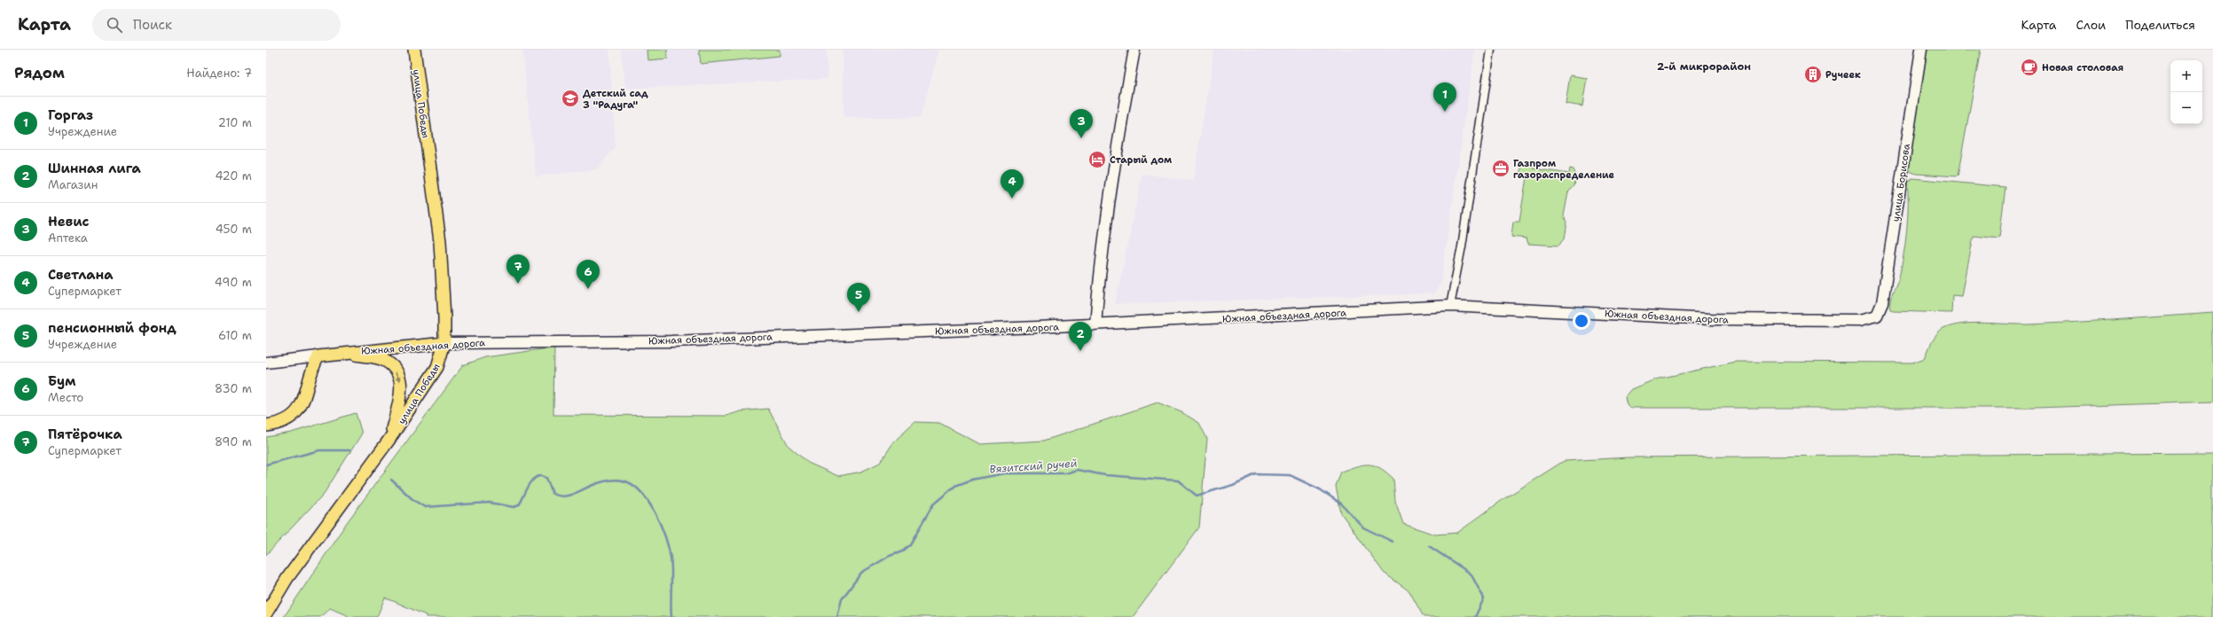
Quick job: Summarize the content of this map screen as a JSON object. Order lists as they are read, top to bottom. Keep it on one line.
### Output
{"streets":{"main road":["улица Победы","Южная объездная дорога"],"street":["улица Борисова"]},"crossings":[["улица Победы","Южная объездная дорога"],["улица Борисова","Южная объездная дорога"]],"districts":["2-й микрорайон"],"water":["Вязитский ручей"],"places":{"cafe":["Новая столовая"],"building":["Ручеек"],"school or university":["Детский сад 3 \"Радуга\""],"hotel":["Старый дом"],"office":["Газпром газораспределение"]},"page":{"header":"Карта","search":"Поиск","nav":["Карта","Слои","Поделиться"],"heading":["Рядом","Найдено: 7"],"map_buttons":["+","−"],"pins":["1","3","4","7","6","5","2"],"list":[{"mark":"1","name":"Горгаз","note":"Учреждение","value":"210 m"},{"mark":"2","name":"Шинная лига","note":"Магазин","value":"420 m"},{"mark":"3","name":"Невис","note":"Аптека","value":"450 m"},{"mark":"4","name":"Светлана","note":"Супермаркет","value":"490 m"},{"mark":"5","name":"пенсионный фонд","note":"Учреждение","value":"610 m"},{"mark":"6","name":"Бум","note":"Место","value":"830 m"},{"mark":"7","name":"Пятёрочка","note":"Супермаркет","value":"890 m"}]}}
